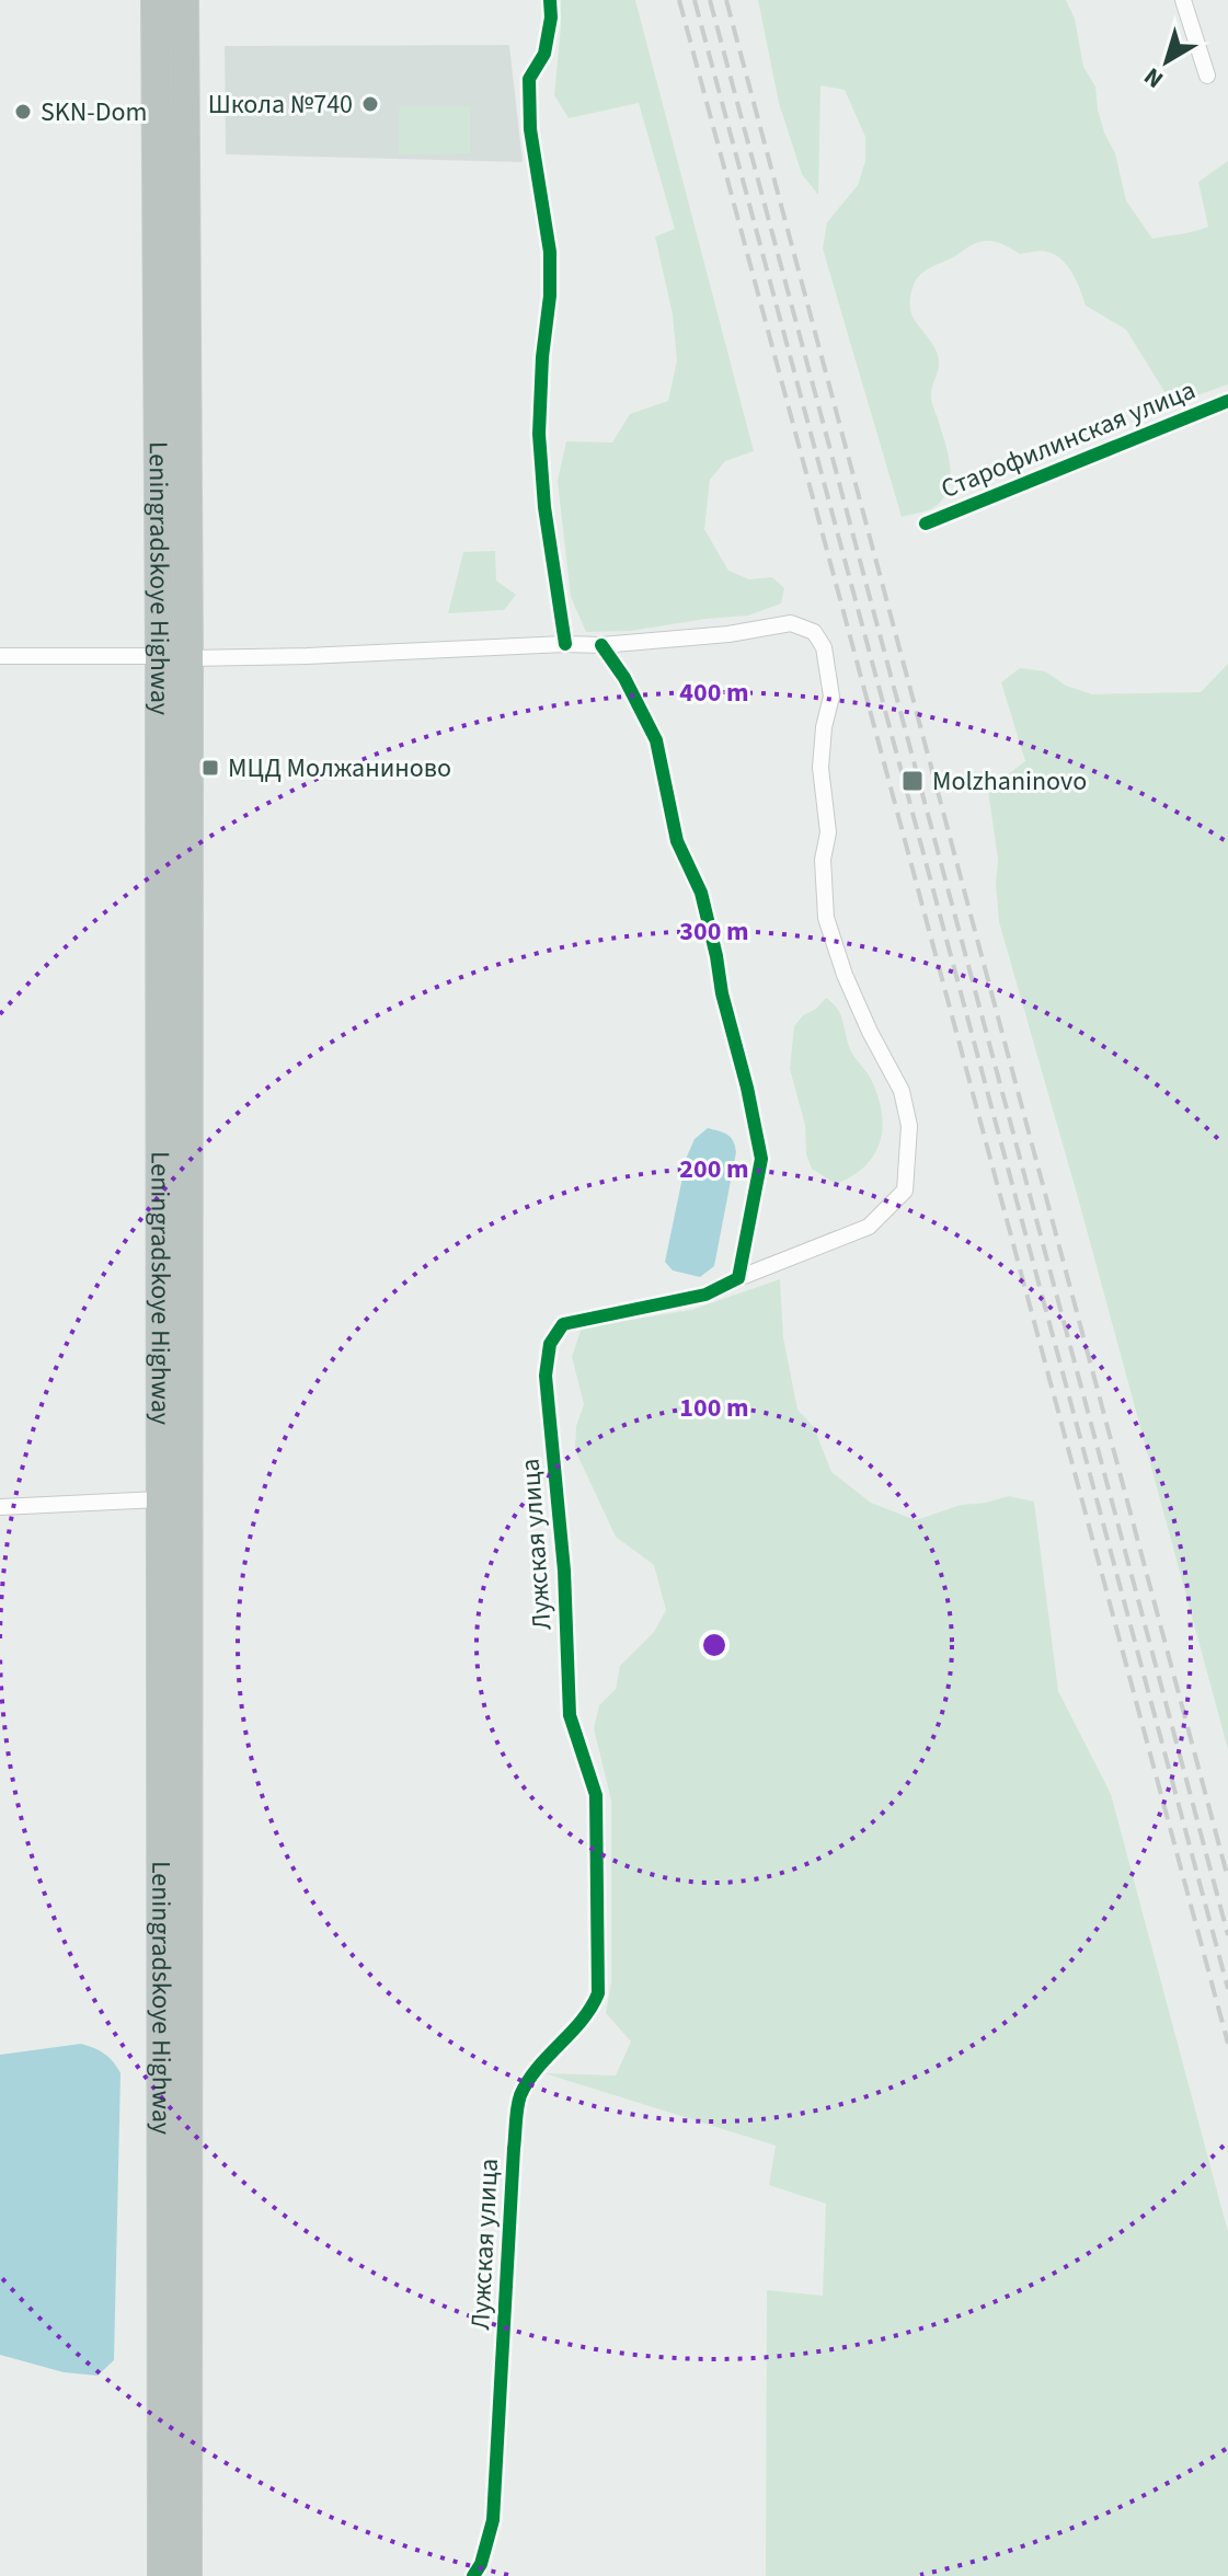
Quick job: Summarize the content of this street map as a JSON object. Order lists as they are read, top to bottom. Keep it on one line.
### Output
{"streets":{"highway":["Leningradskoye Highway"],"street":["Старофилинская улица","Лужская улица"]},"crossings":[["Leningradskoye Highway","Лужская улица"]],"places":{"other":["Школа №740","SKN-Dom"],"transit":["МЦД Молжаниново","Molzhaninovo"]},"north":"bottom left","rings":["400 m","300 m","200 m","100 m"]}
